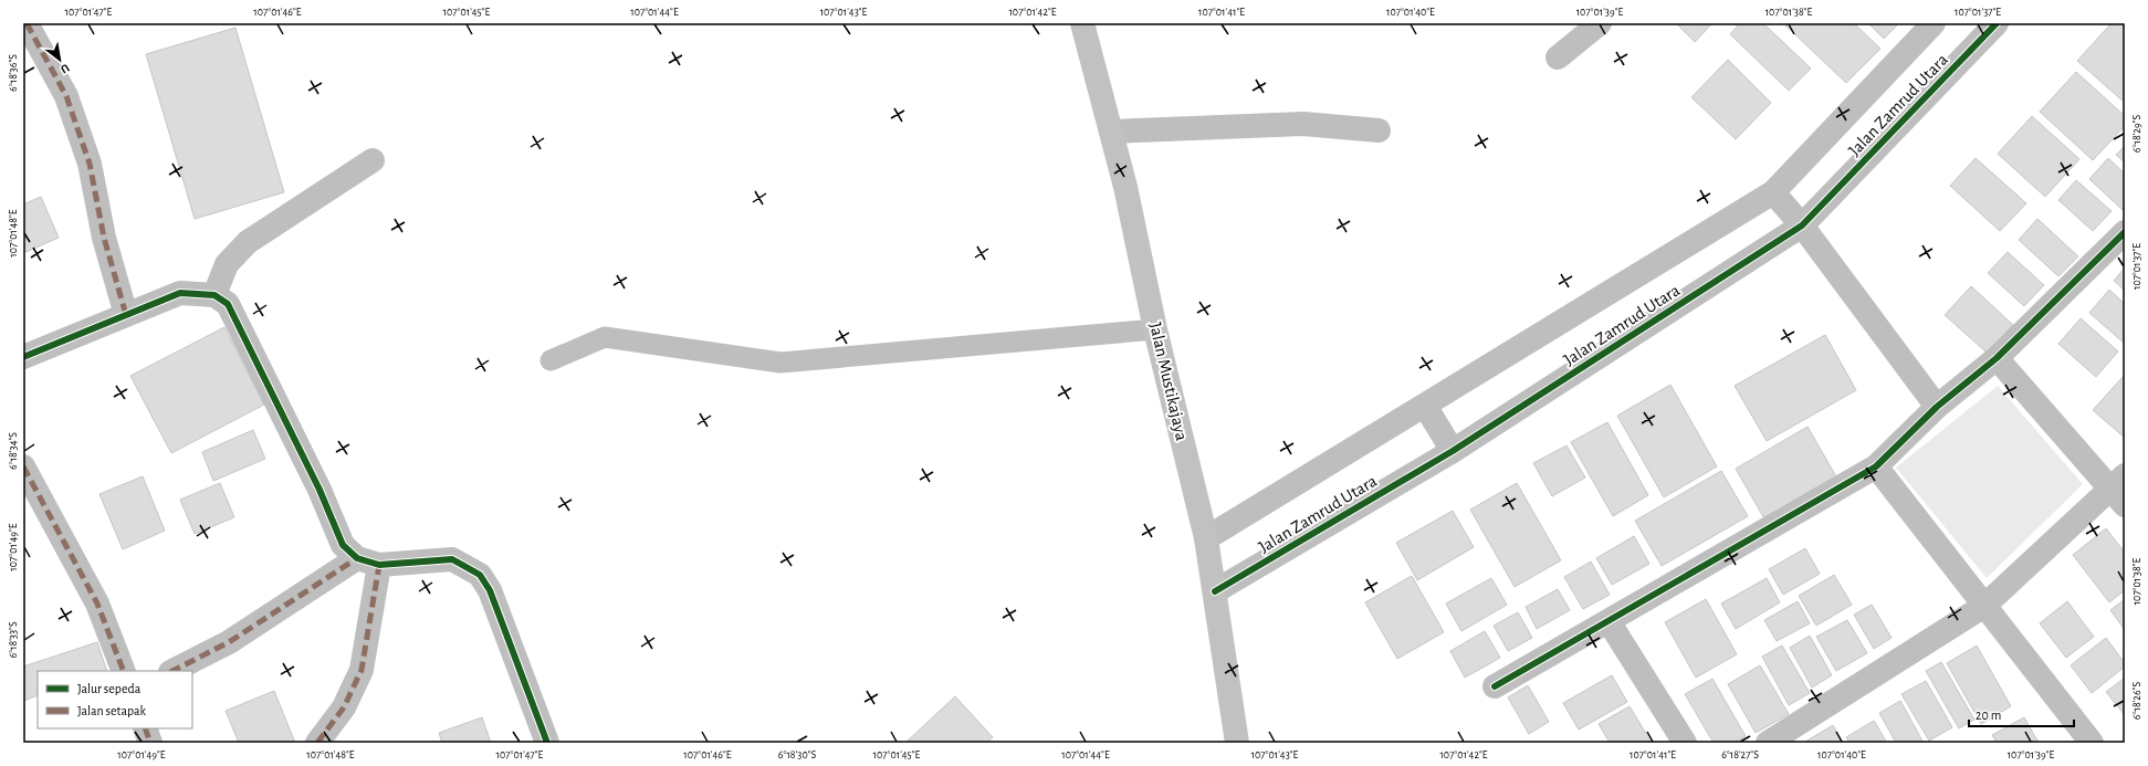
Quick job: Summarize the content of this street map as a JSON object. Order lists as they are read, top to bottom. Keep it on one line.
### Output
{"streets":{"main road":["Jalan Mustikajaya"],"street":["Jalan Zamrud Utara"]},"crossings":[["Jalan Zamrud Utara","Jalan Mustikajaya"]],"legend":["Jalur sepeda","Jalan setapak"],"scale_bar":"20 m","north":"bottom right","coordinates":["107°01'47\"E","107°01'46\"E","107°01'45\"E","107°01'44\"E","107°01'43\"E","107°01'42\"E","107°01'41\"E","107°01'40\"E","107°01'39\"E","107°01'38\"E","107°01'37\"E","6°18'36\"S","6°18'29\"S","107°01'48\"E","6°18'34\"S","107°01'49\"E","6°18'33\"S","6°18'26\"S","6°18'30\"S","6°18'27\"S"]}
